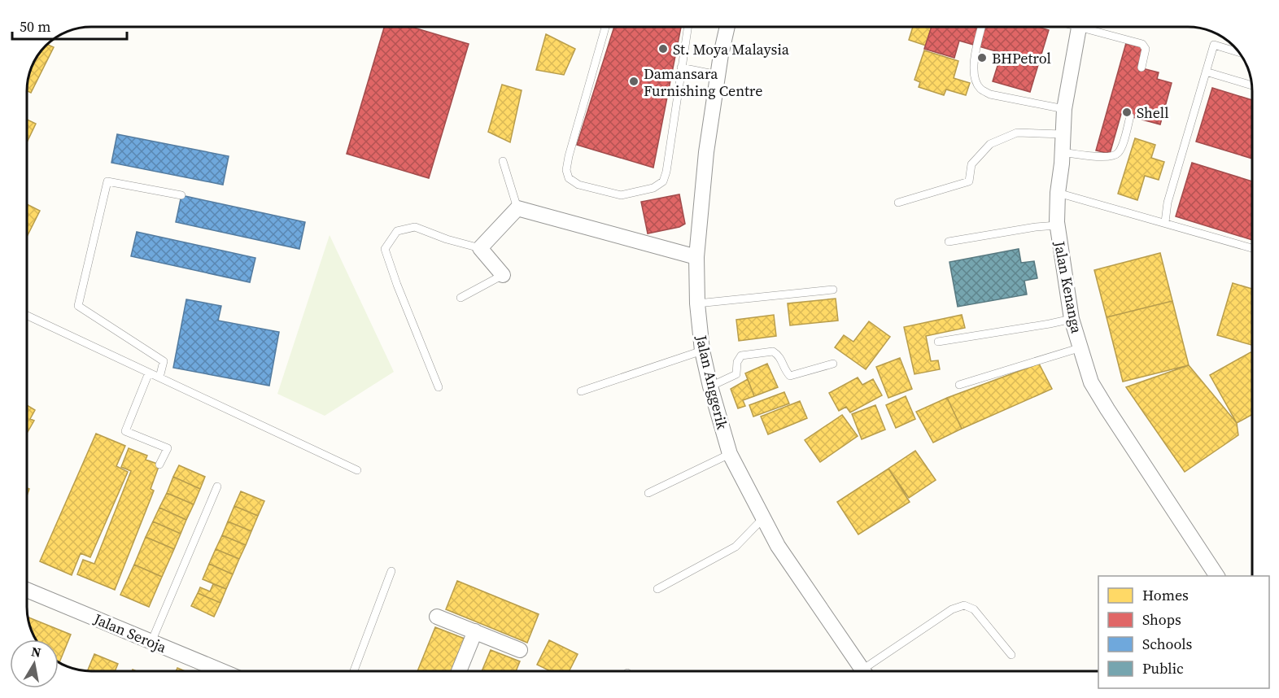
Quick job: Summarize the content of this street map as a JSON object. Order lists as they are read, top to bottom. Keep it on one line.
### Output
{"streets":{"street":["Jalan Kenanga","Jalan Anggerik","Jalan Seroja"]},"places":["St. Moya Malaysia","BHPetrol","Damansara Furnishing Centre","Shell"],"legend":["Homes","Shops","Schools","Public"],"scale_bar":"50 m","north":"top"}
